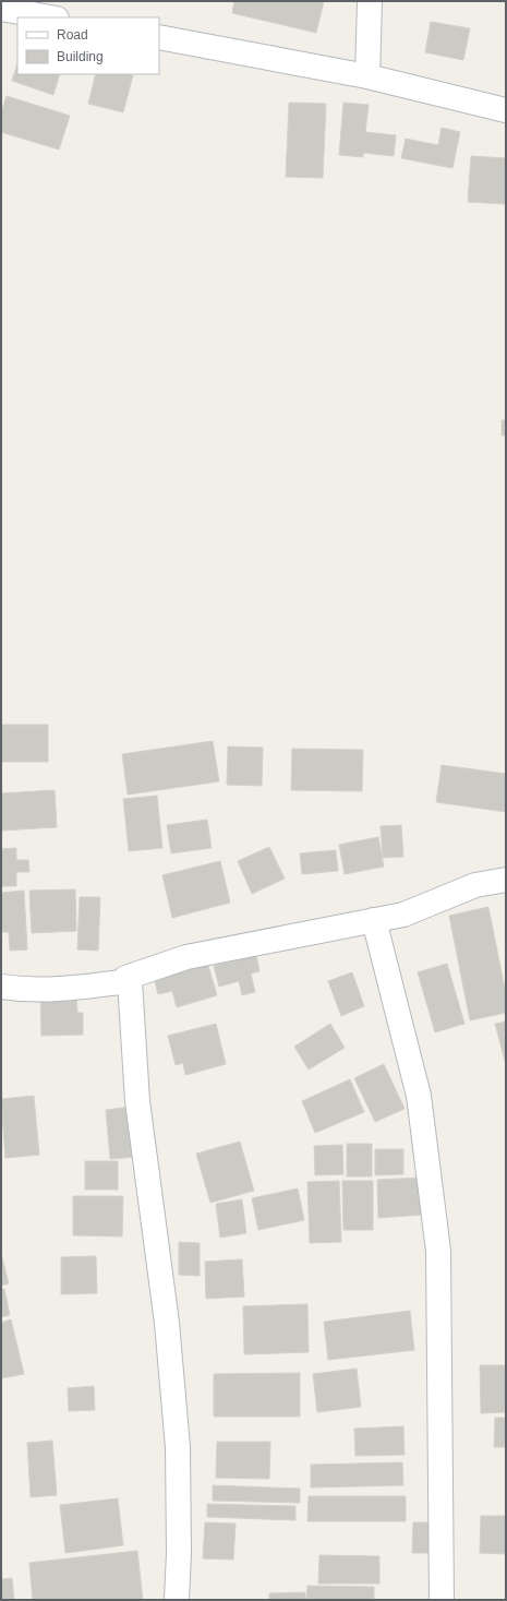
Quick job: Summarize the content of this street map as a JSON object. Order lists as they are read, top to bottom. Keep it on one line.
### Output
{"legend":["Road","Building"]}
